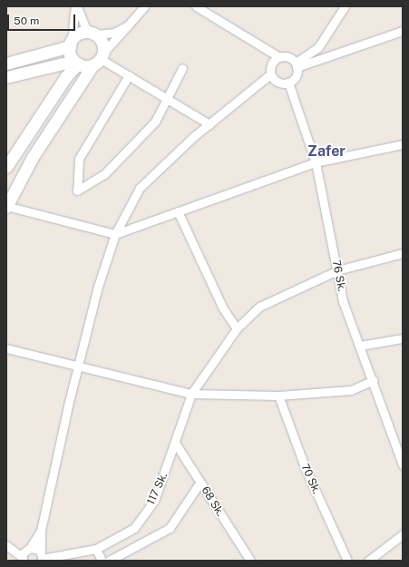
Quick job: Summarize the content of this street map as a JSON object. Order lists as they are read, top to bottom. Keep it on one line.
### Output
{"streets":{"street":["76 Sk.","70 Sk.","117 Sk.","68 Sk."]},"crossings":[["76 Sk.","117 Sk."],["117 Sk.","68 Sk."]],"districts":["Zafer"],"scale_bar":"50 m"}
